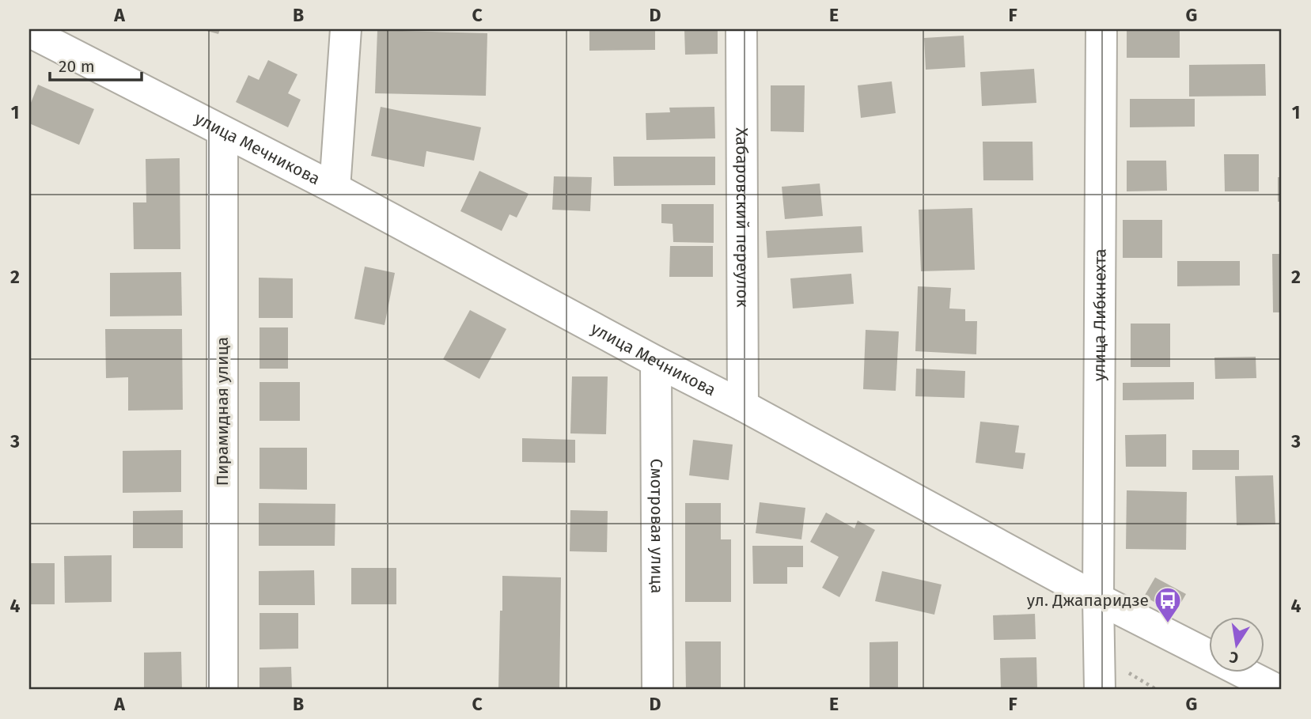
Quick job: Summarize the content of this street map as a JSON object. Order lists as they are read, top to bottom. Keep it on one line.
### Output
{"streets":{"street":["улица Мечникова","Хабаровский переулок","улица Либкнехта","Пирамидная улица","Смотровая улица"]},"crossings":[["улица Мечникова","Хабаровский переулок"],["улица Мечникова","улица Либкнехта"],["улица Мечникова","Пирамидная улица"],["улица Мечникова","Смотровая улица"]],"places":{"bus stop":["ул. Джапаридзе"]},"scale_bar":"20 m","north":"bottom","grid":{"columns":["A","B","C","D","E","F","G"],"rows":["1","2","3","4"]}}
